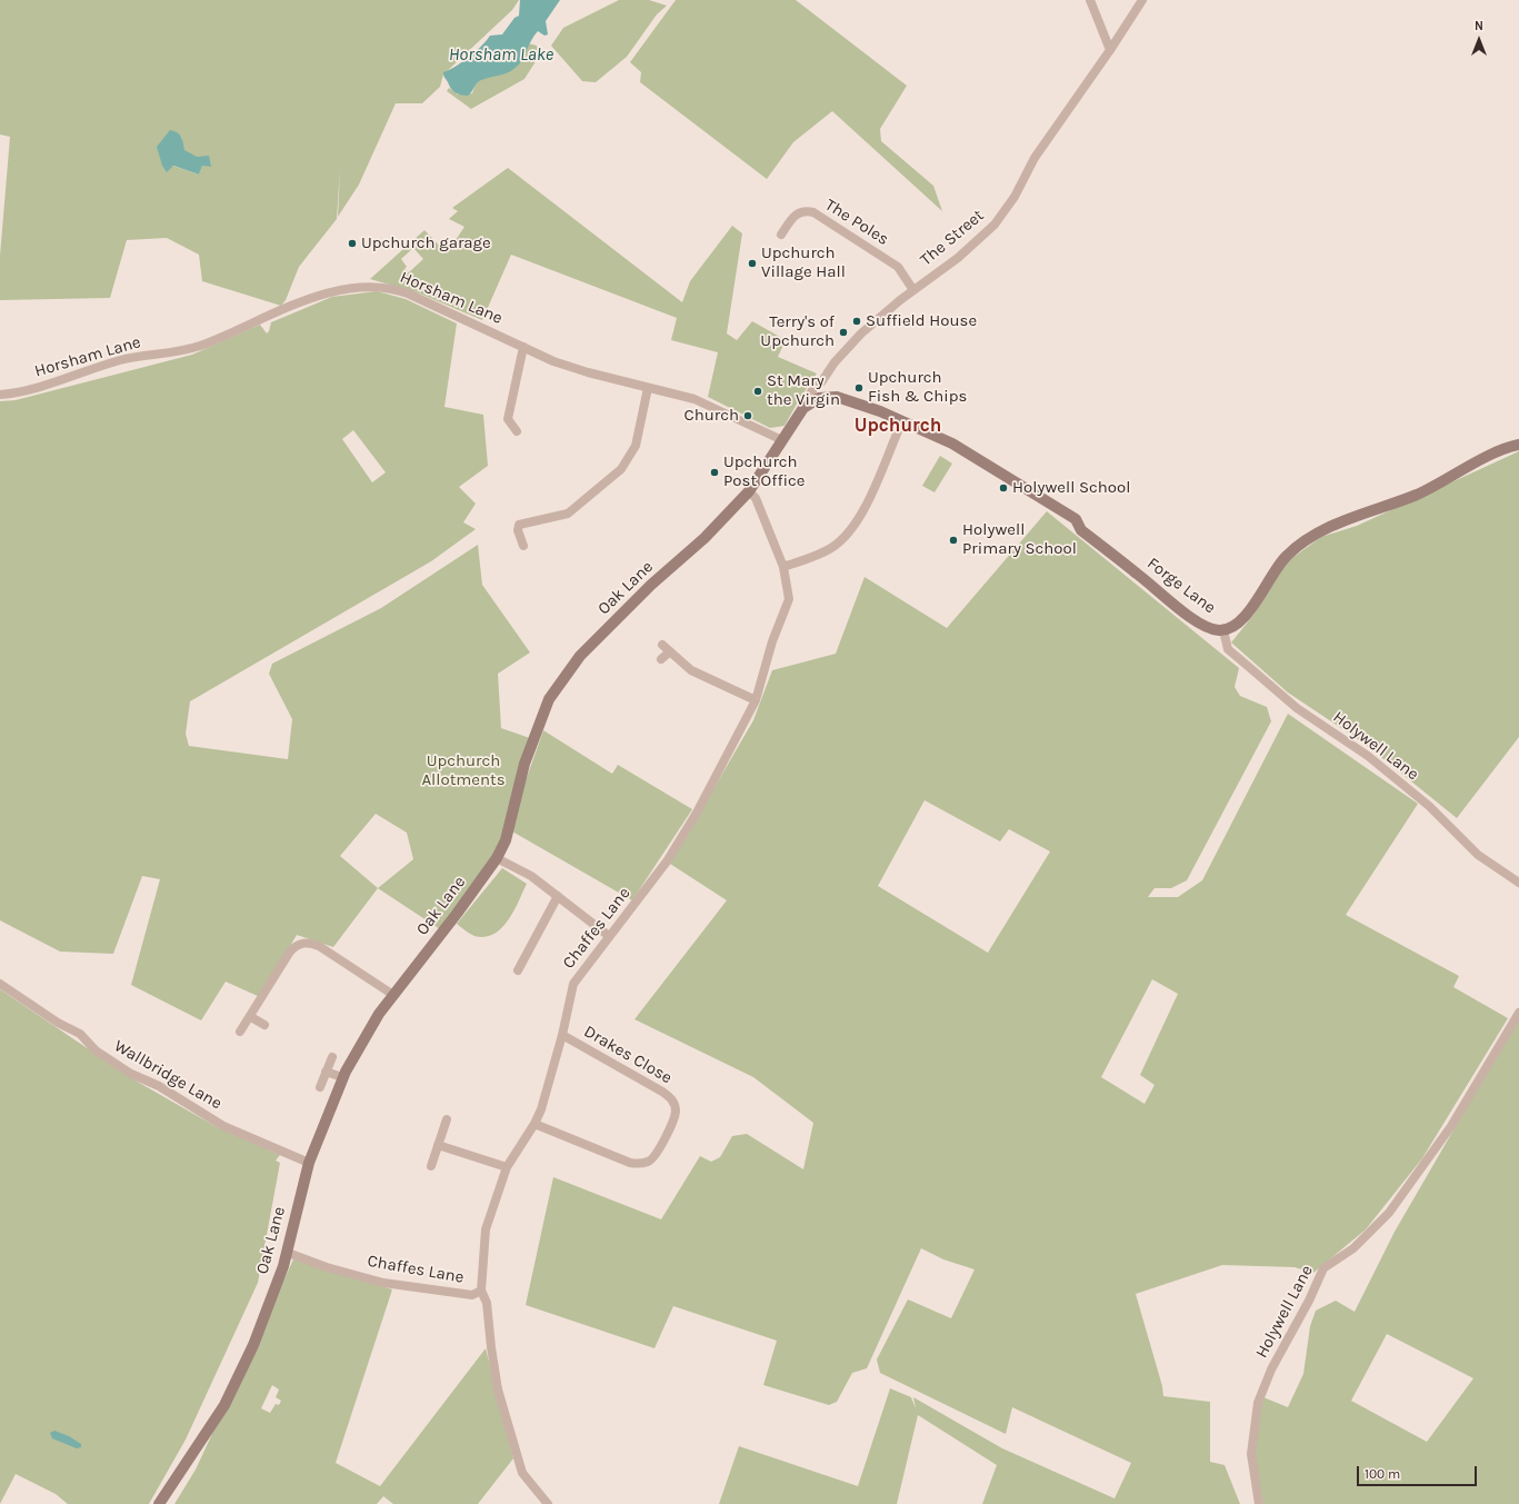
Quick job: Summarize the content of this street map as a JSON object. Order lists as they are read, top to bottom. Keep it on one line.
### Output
{"streets":{"street":["The Poles","The Street","Horsham Lane","Forge Lane","Oak Lane","Holywell Lane","Chaffes Lane","Drakes Close","Wallbridge Lane"]},"crossings":[["The Poles","The Street"],["The Street","Oak Lane"],["Horsham Lane","Oak Lane"],["Forge Lane","Oak Lane"],["Forge Lane","Holywell Lane"],["Oak Lane","Chaffes Lane"],["Oak Lane","Wallbridge Lane"],["Chaffes Lane","Drakes Close"]],"districts":["Upchurch"],"water":["Horsham Lake"],"parks":["Upchurch Allotments"],"places":["Upchurch garage","Upchurch Village Hall","Suffield House","Terry's of Upchurch","Upchurch Fish & Chips","St Mary the Virgin","Church","Upchurch Post Office","Holywell School","Holywell Primary School"],"scale_bar":"100 m","north":"top"}
